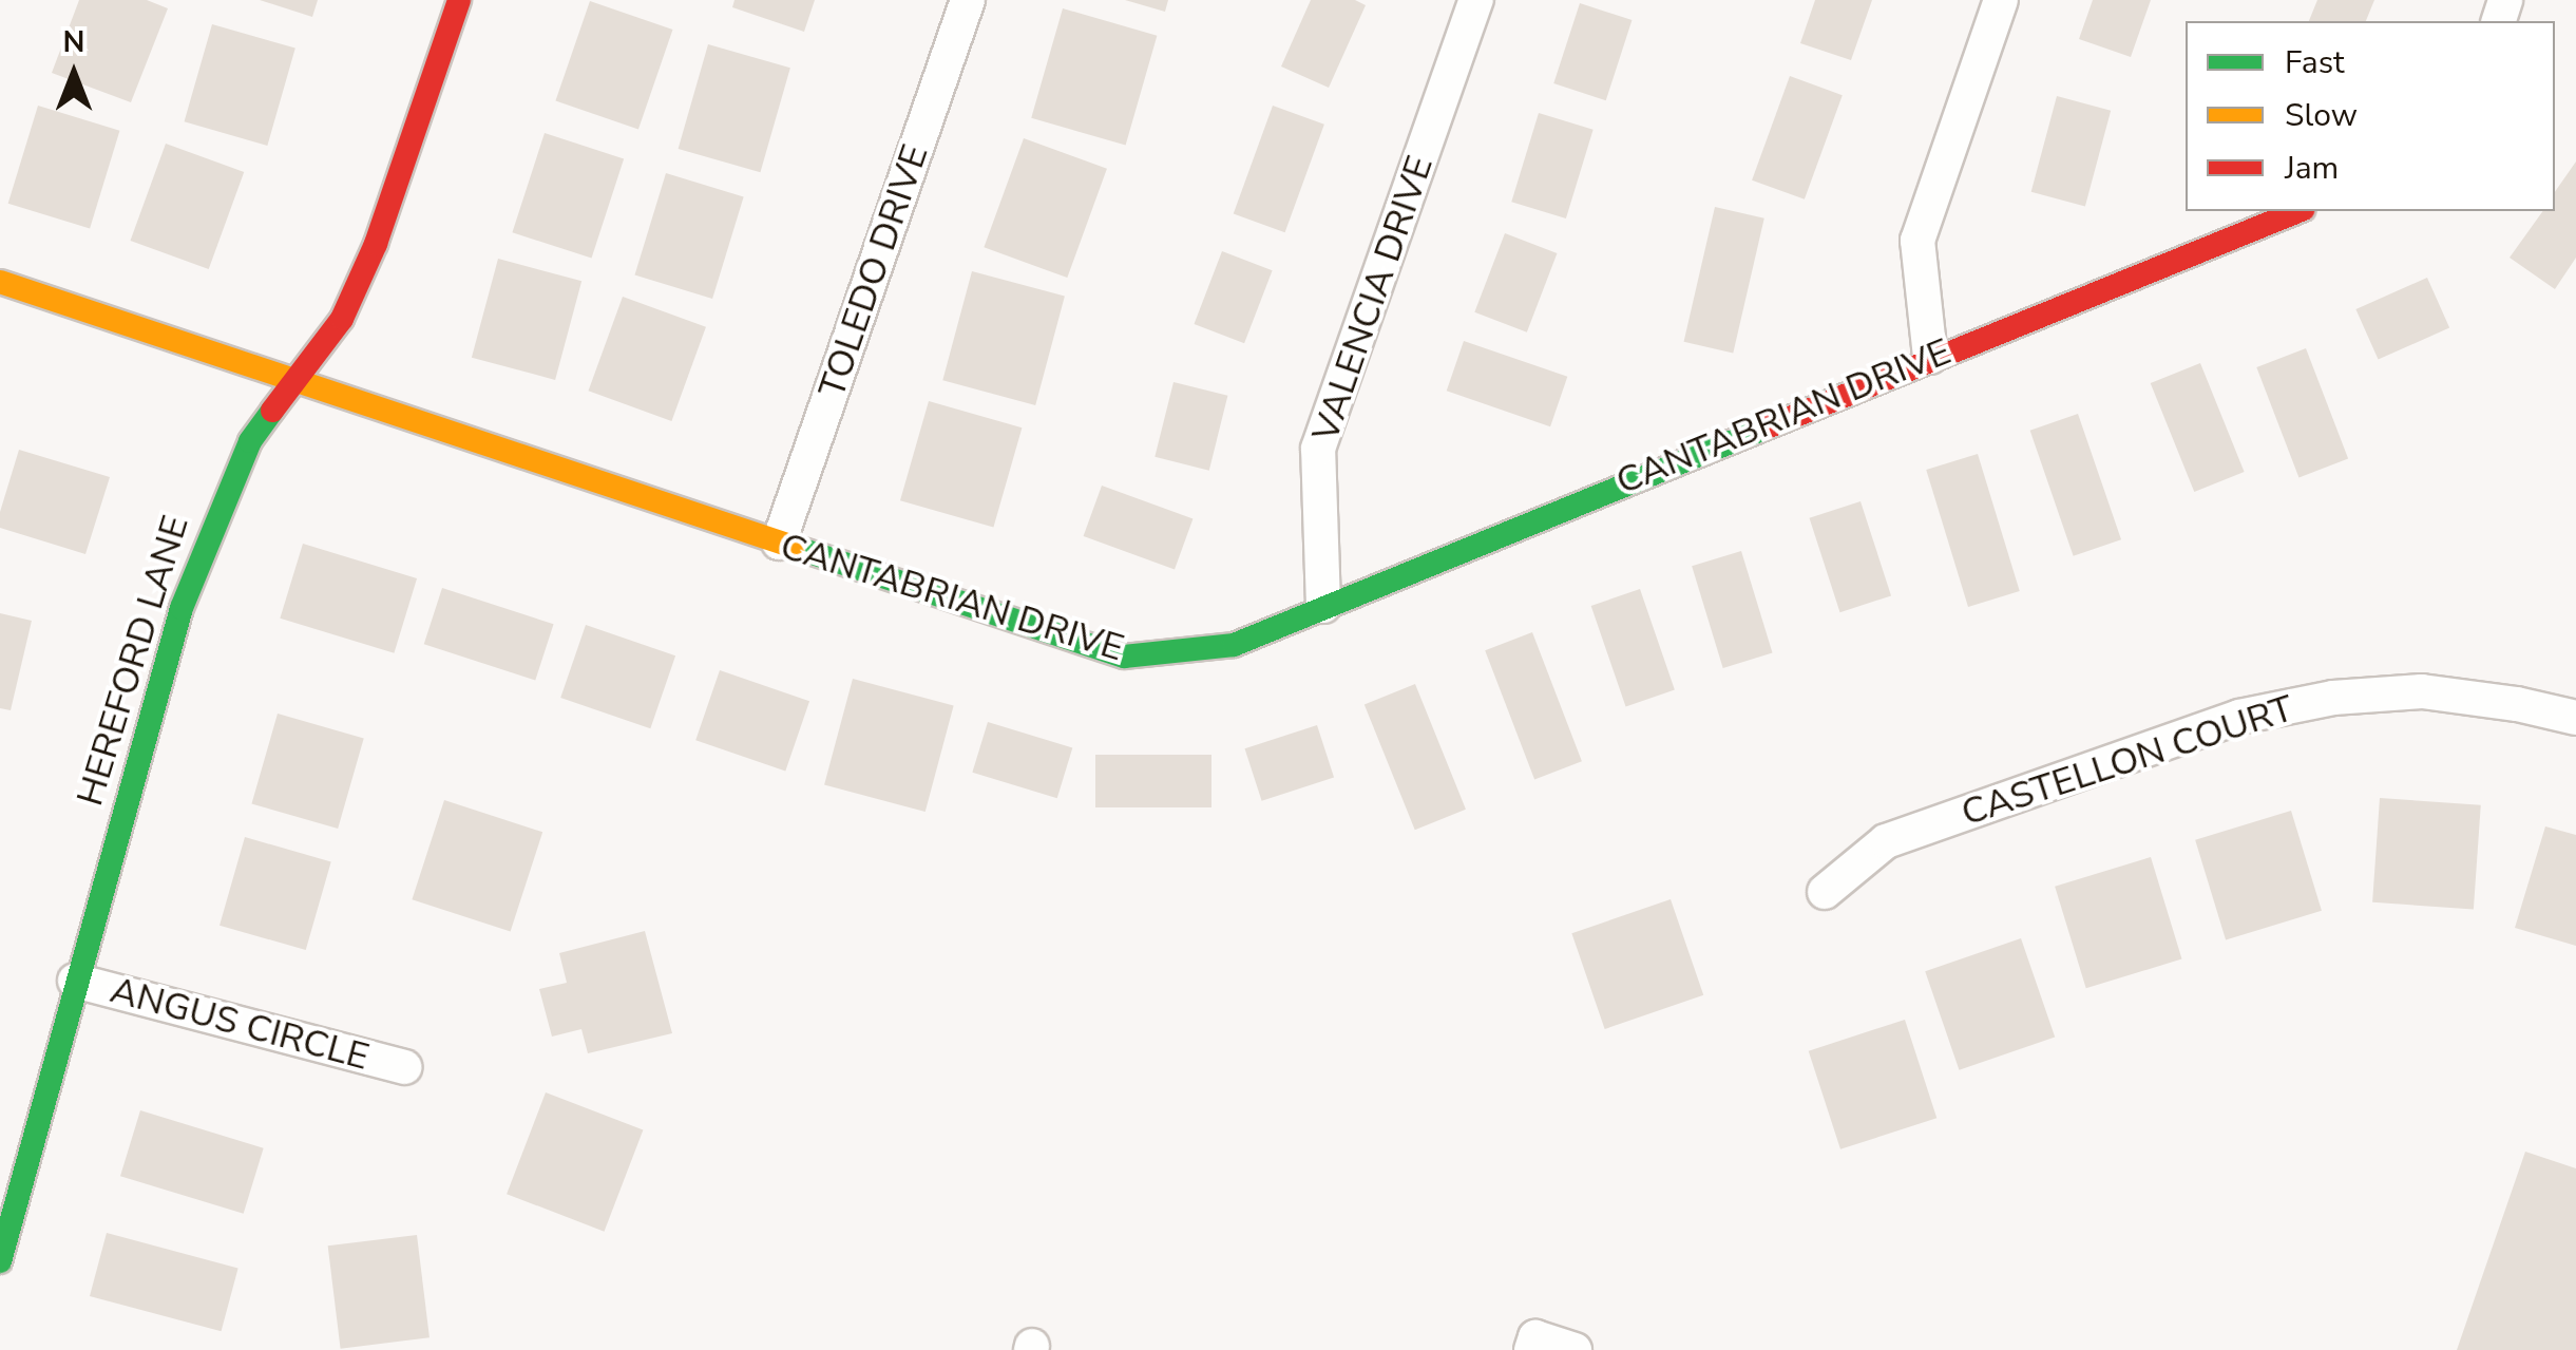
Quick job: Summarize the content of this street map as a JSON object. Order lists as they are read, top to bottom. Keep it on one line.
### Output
{"streets":{"street":["TOLEDO DRIVE","VALENCIA DRIVE","CANTABRIAN DRIVE","HEREFORD LANE","CASTELLON COURT","ANGUS CIRCLE"]},"crossings":[["TOLEDO DRIVE","CANTABRIAN DRIVE"],["VALENCIA DRIVE","CANTABRIAN DRIVE"],["CANTABRIAN DRIVE","HEREFORD LANE"],["HEREFORD LANE","ANGUS CIRCLE"]],"legend":["Fast","Slow","Jam"],"north":"top"}
